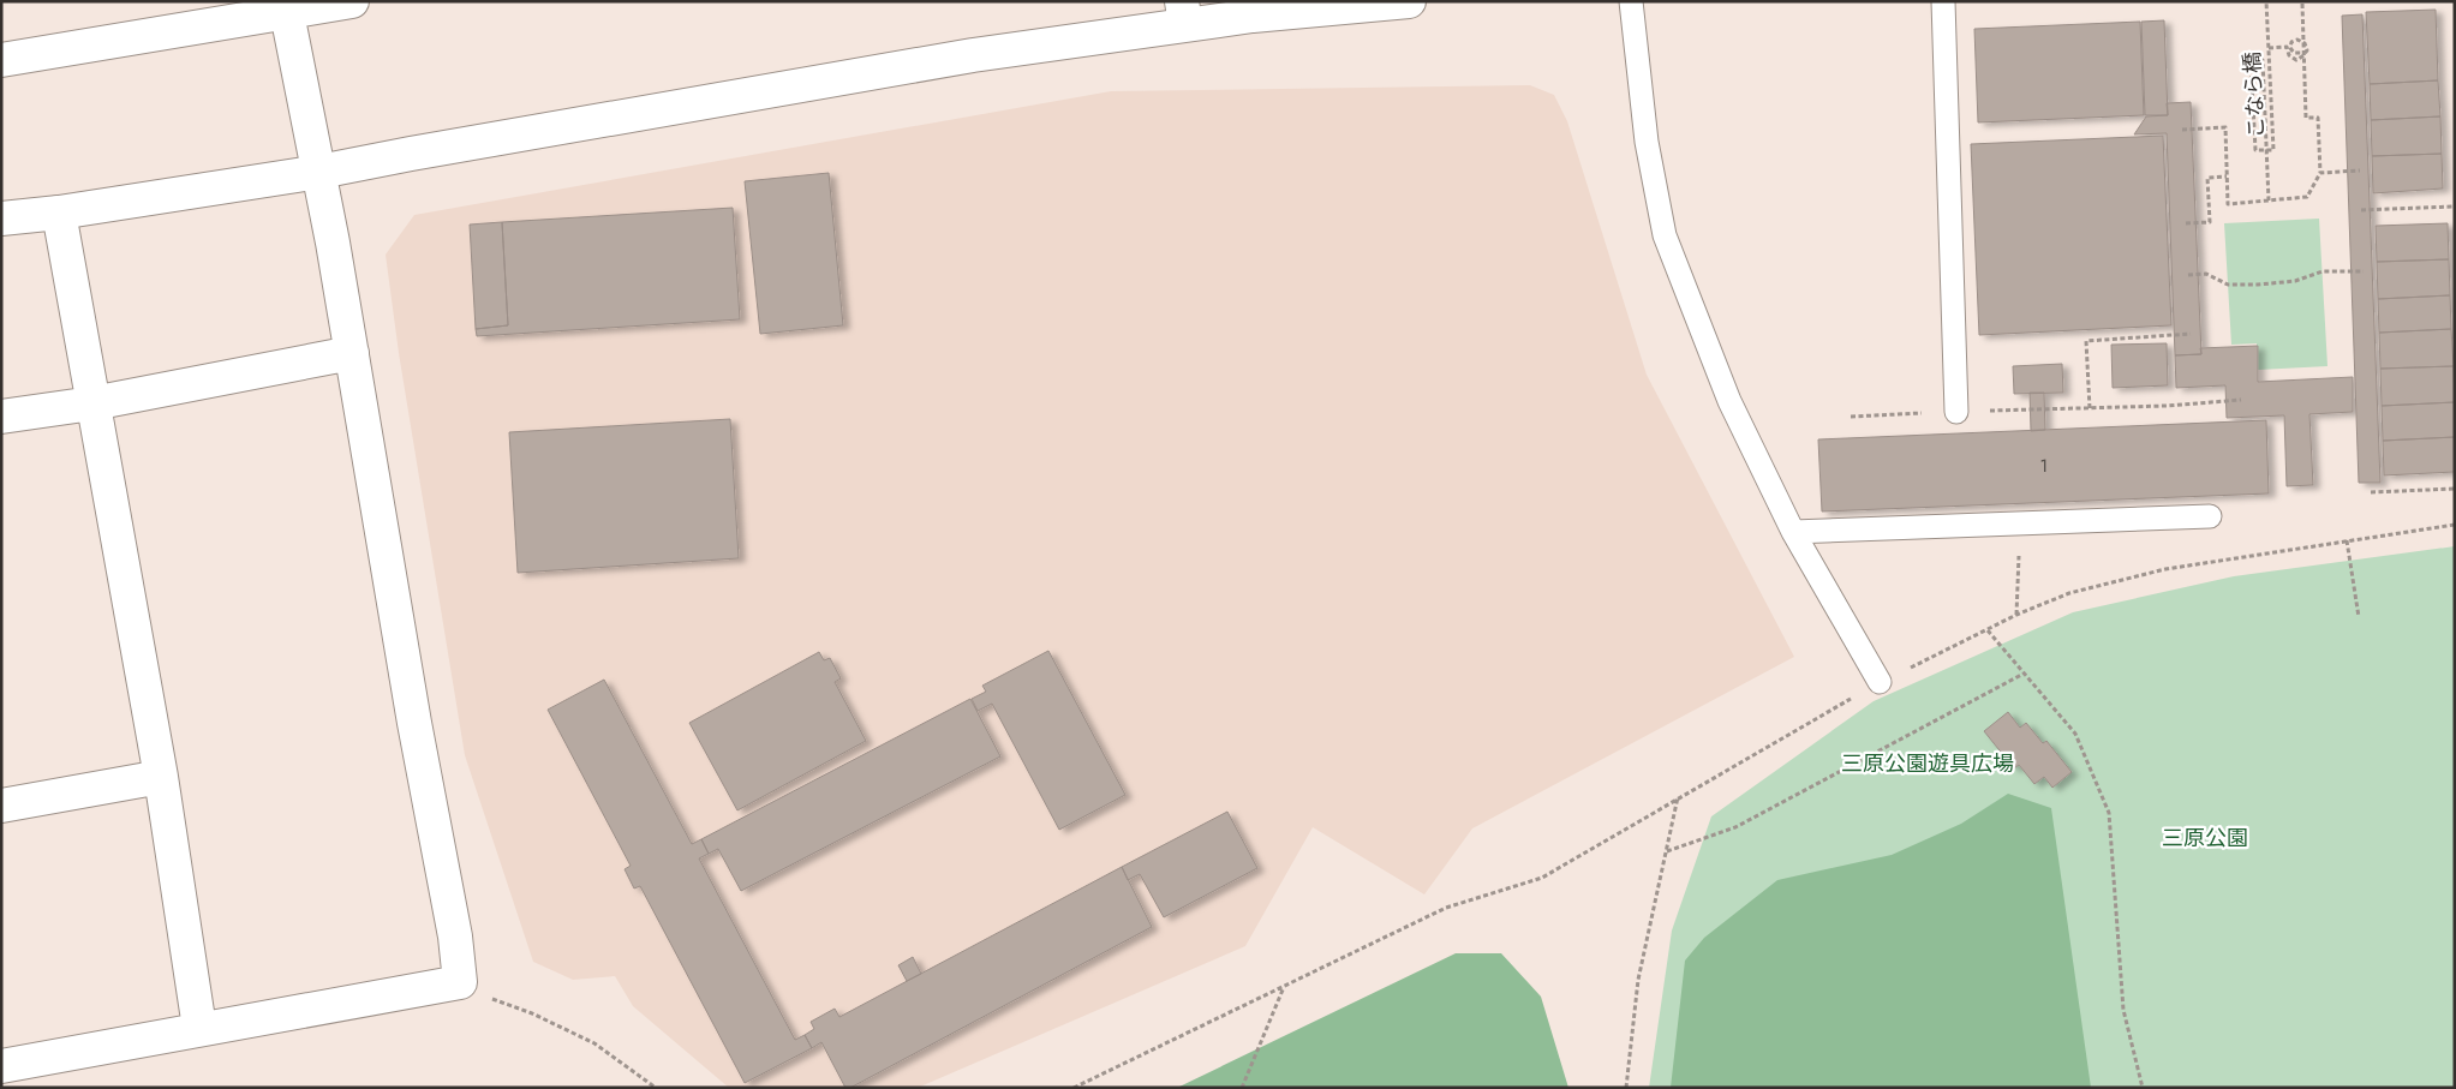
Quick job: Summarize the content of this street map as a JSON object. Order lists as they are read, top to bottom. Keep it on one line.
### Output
{"streets":{"path":["こなら橋"]},"parks":["三原公園遊具広場","三原公園"],"house_numbers":["1"]}
